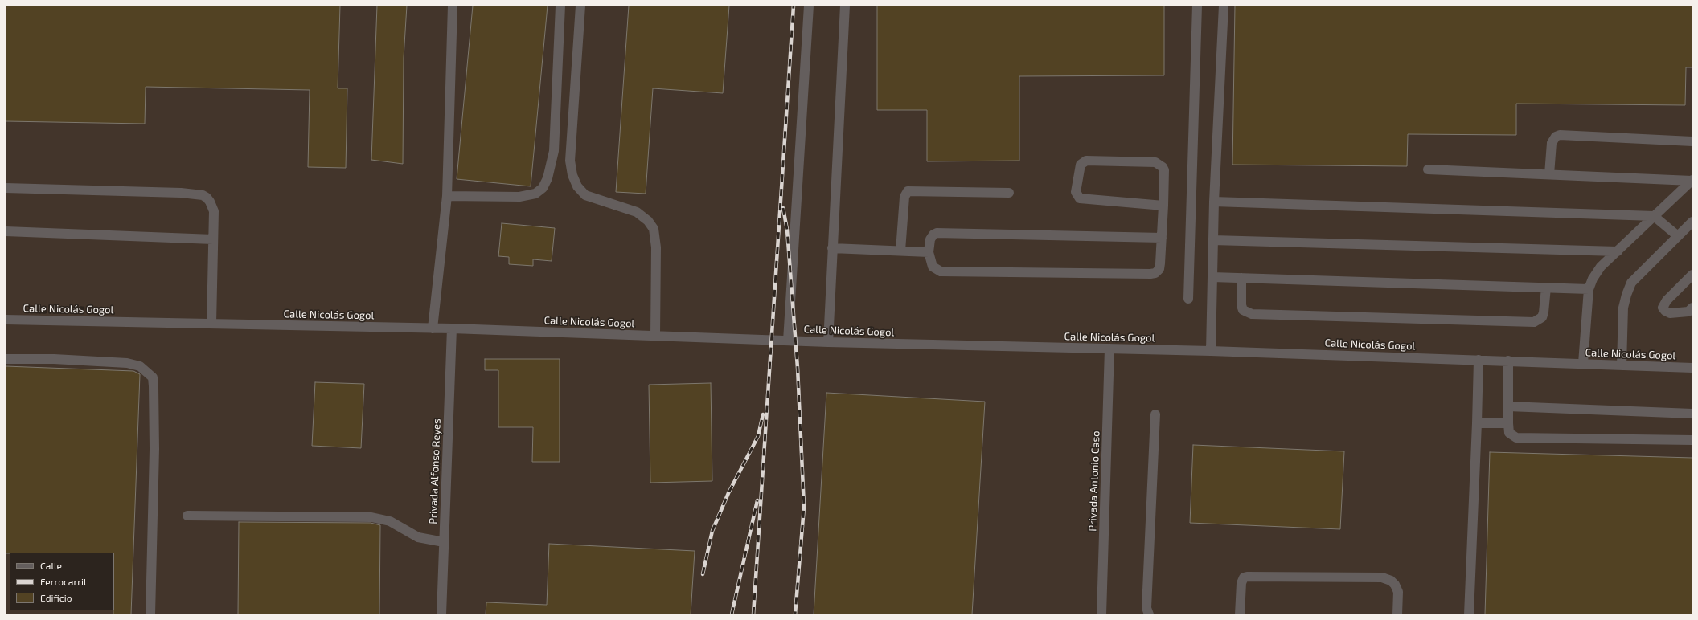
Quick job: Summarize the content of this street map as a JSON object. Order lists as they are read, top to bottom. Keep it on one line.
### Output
{"streets":{"street":["Calle Nicolás Gogol","Privada Alfonso Reyes","Privada Antonio Caso"]},"crossings":[["Calle Nicolás Gogol","Privada Alfonso Reyes"],["Calle Nicolás Gogol","Privada Antonio Caso"]],"legend":["Calle","Ferrocarril","Edificio"]}
